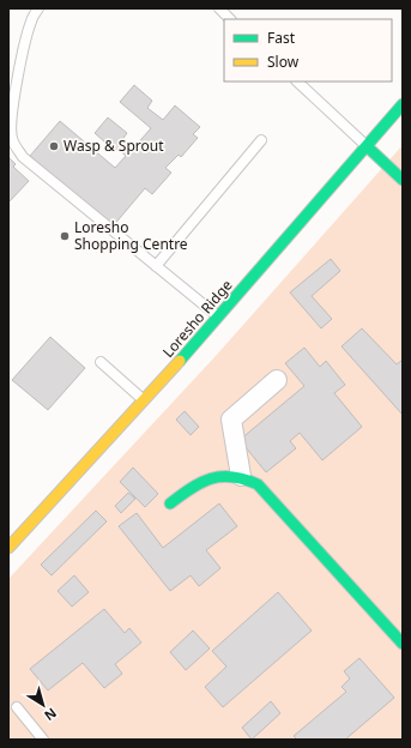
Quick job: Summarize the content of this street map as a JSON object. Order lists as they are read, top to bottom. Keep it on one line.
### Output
{"streets":{"main road":["Loresho Ridge"]},"places":["Wasp & Sprout","Loresho Shopping Centre"],"legend":["Fast","Slow"],"north":"bottom right"}
